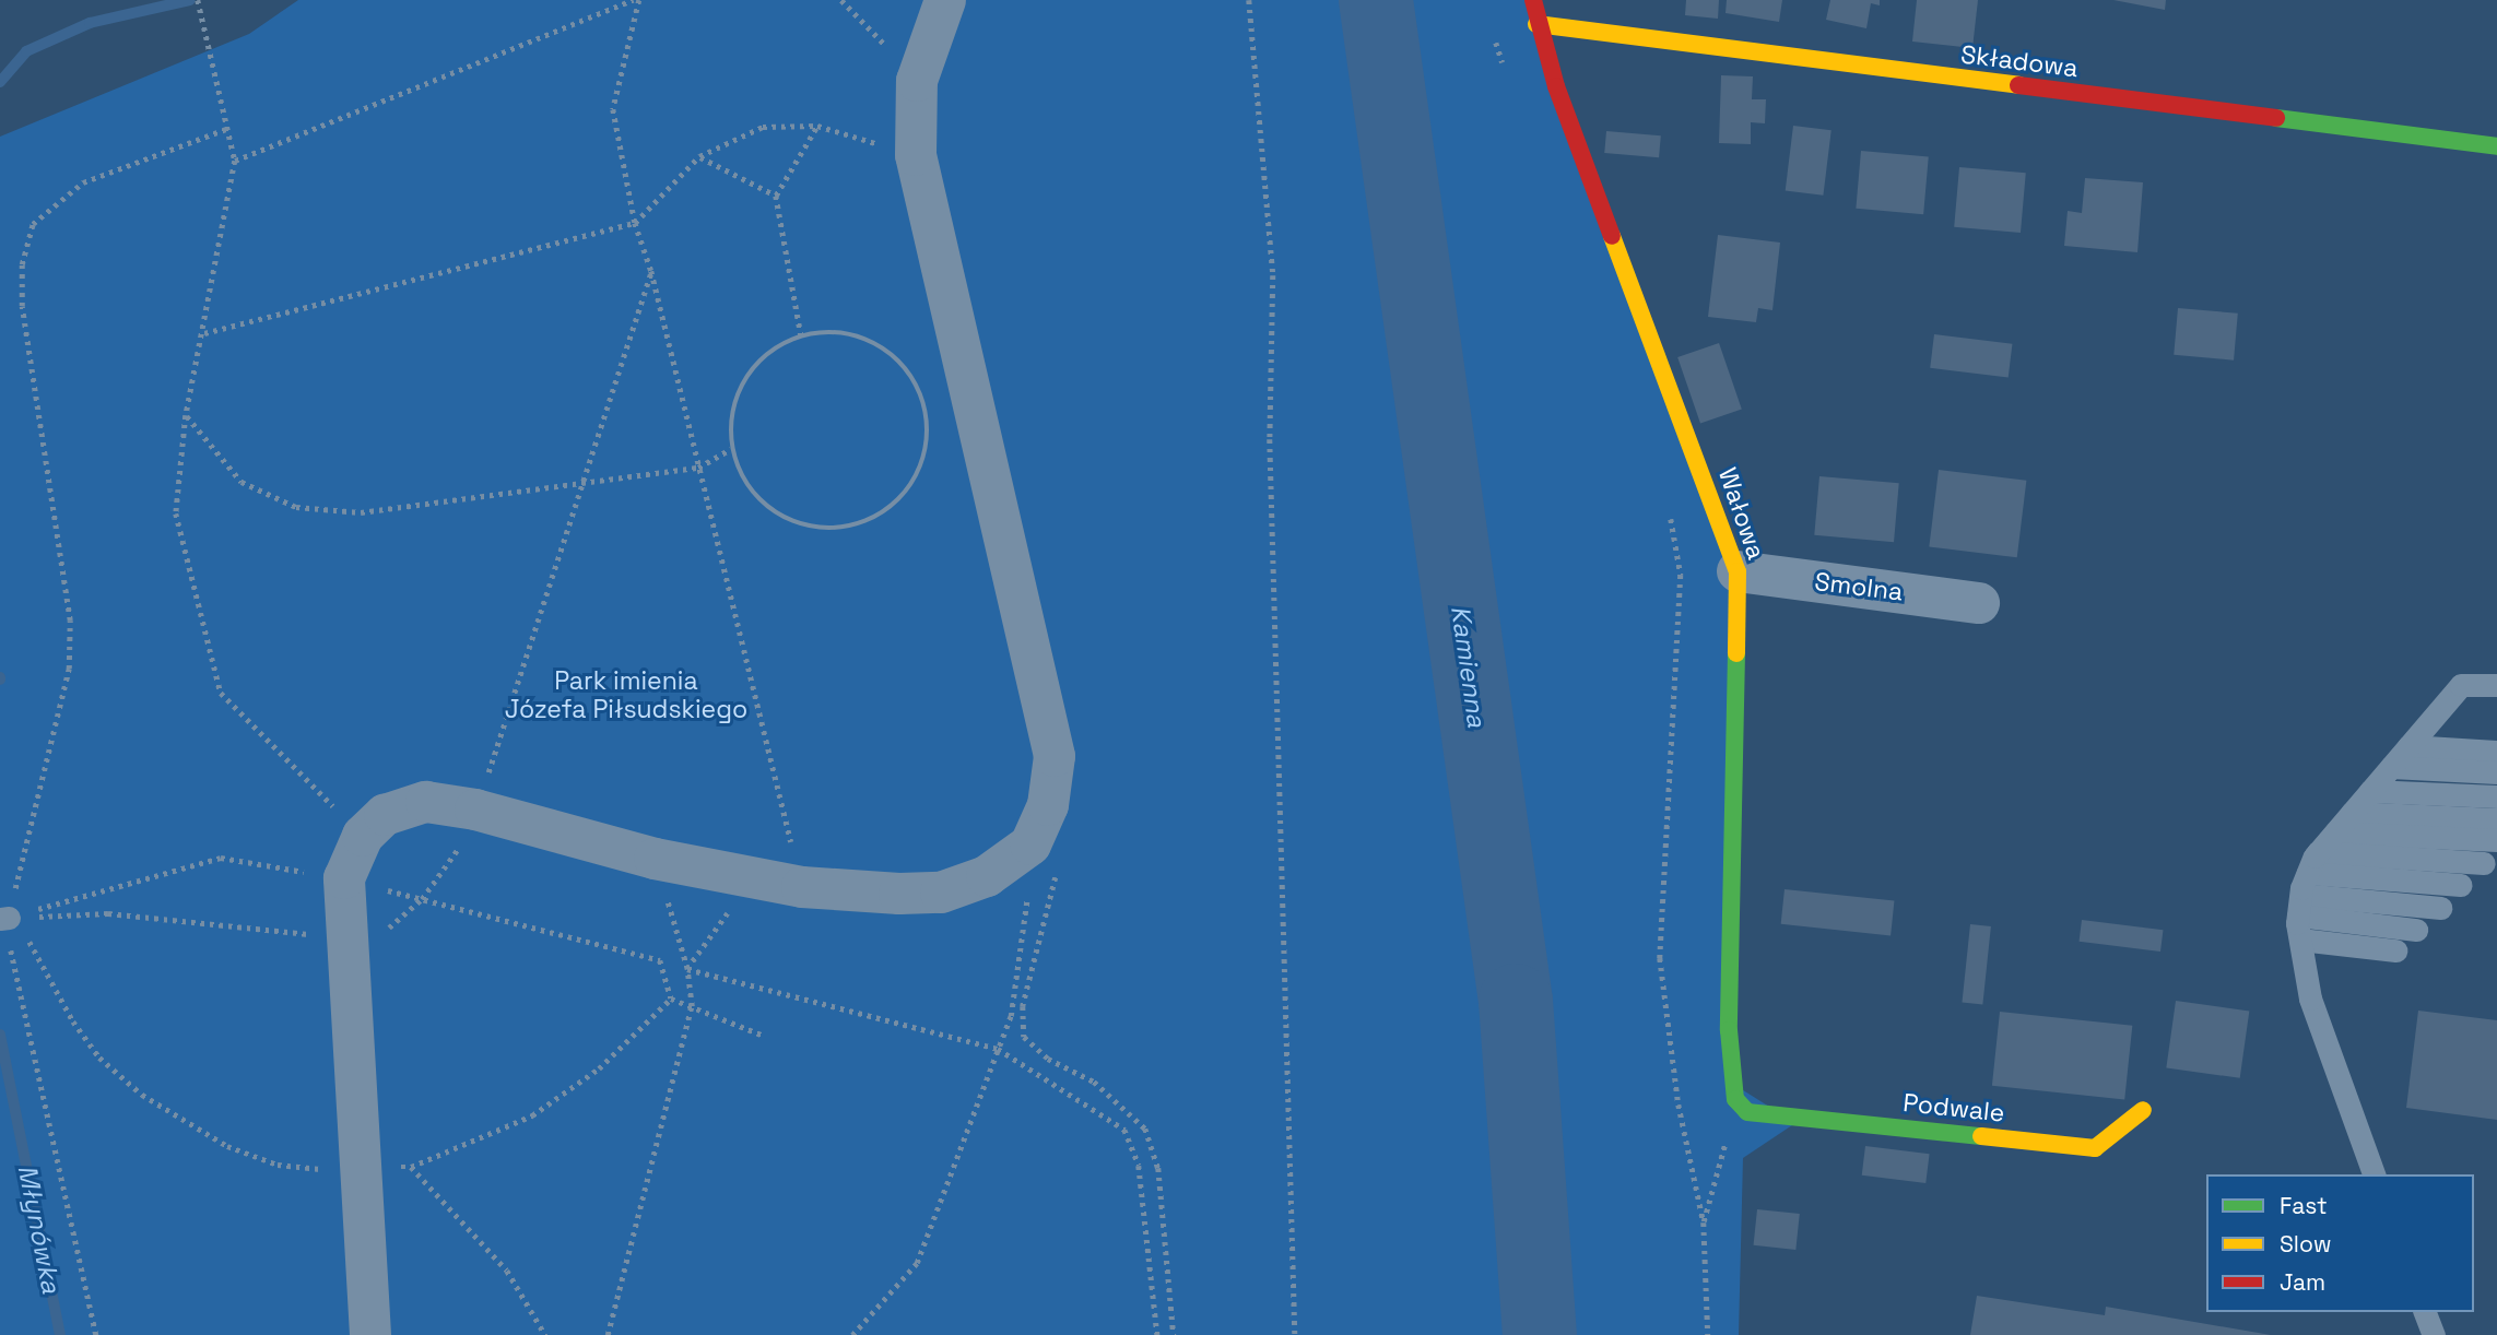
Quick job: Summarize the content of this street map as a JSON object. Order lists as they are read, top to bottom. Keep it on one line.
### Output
{"streets":{"street":["Składowa","Wałowa","Smolna","Podwale"]},"crossings":[["Składowa","Wałowa"],["Wałowa","Smolna"],["Wałowa","Podwale"]],"water":["Kamienna","Młynówka"],"parks":["Park imienia Józefa Piłsudskiego"],"legend":["Fast","Slow","Jam"]}
